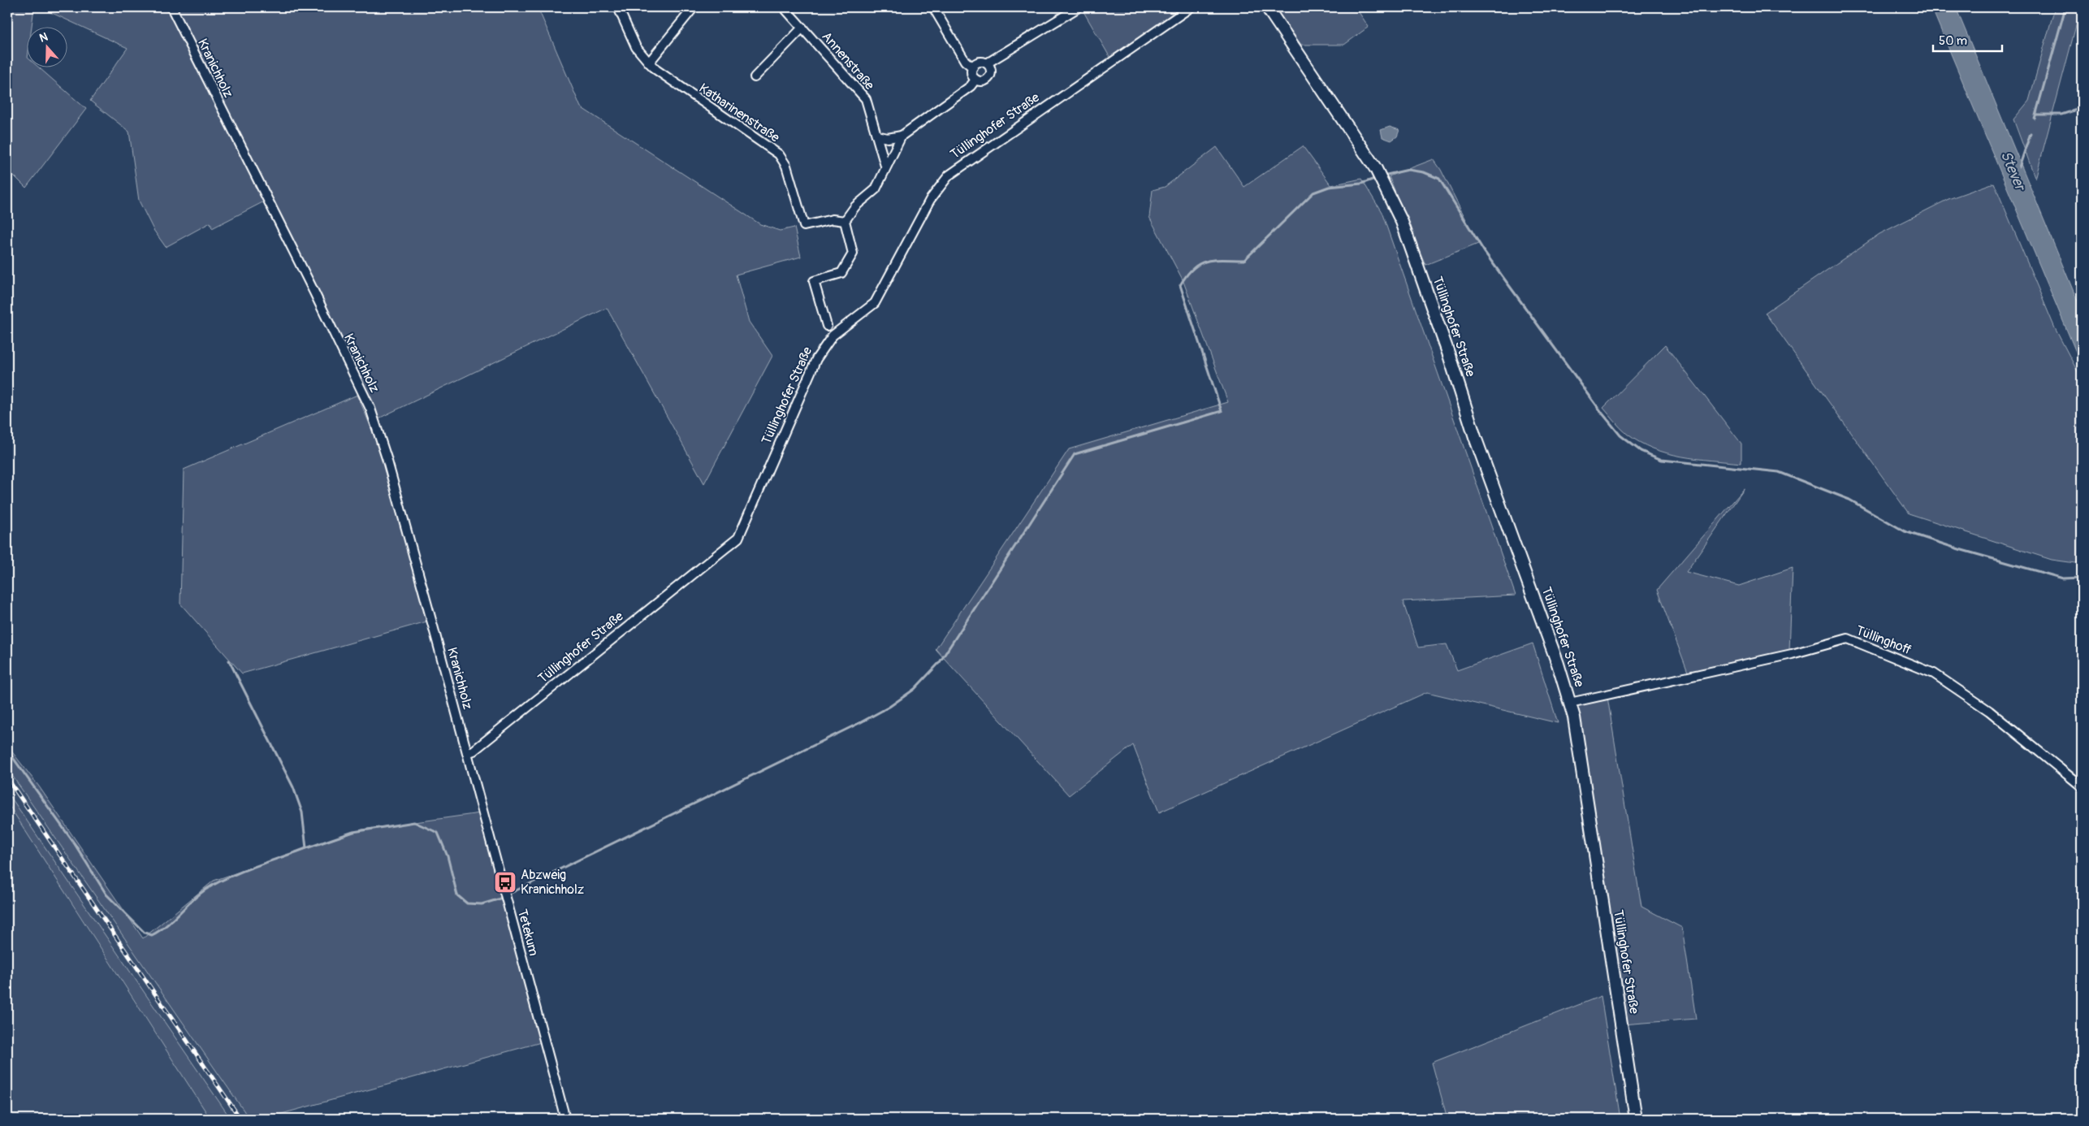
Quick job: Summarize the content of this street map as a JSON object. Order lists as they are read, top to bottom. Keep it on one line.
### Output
{"streets":{"main road":["Tüllinghofer Straße"],"street":["Annenstraße","Kranichholz","Katharinenstraße","Tüllinghoff","Tetekum"]},"crossings":[["Kranichholz","Tüllinghofer Straße"],["Kranichholz","Tetekum"],["Tüllinghofer Straße","Tüllinghoff"],["Tüllinghofer Straße","Tetekum"]],"water":["Stever"],"places":{"bus stop":["Abzweig Kranichholz"]},"scale_bar":"50 m","north":"top"}
